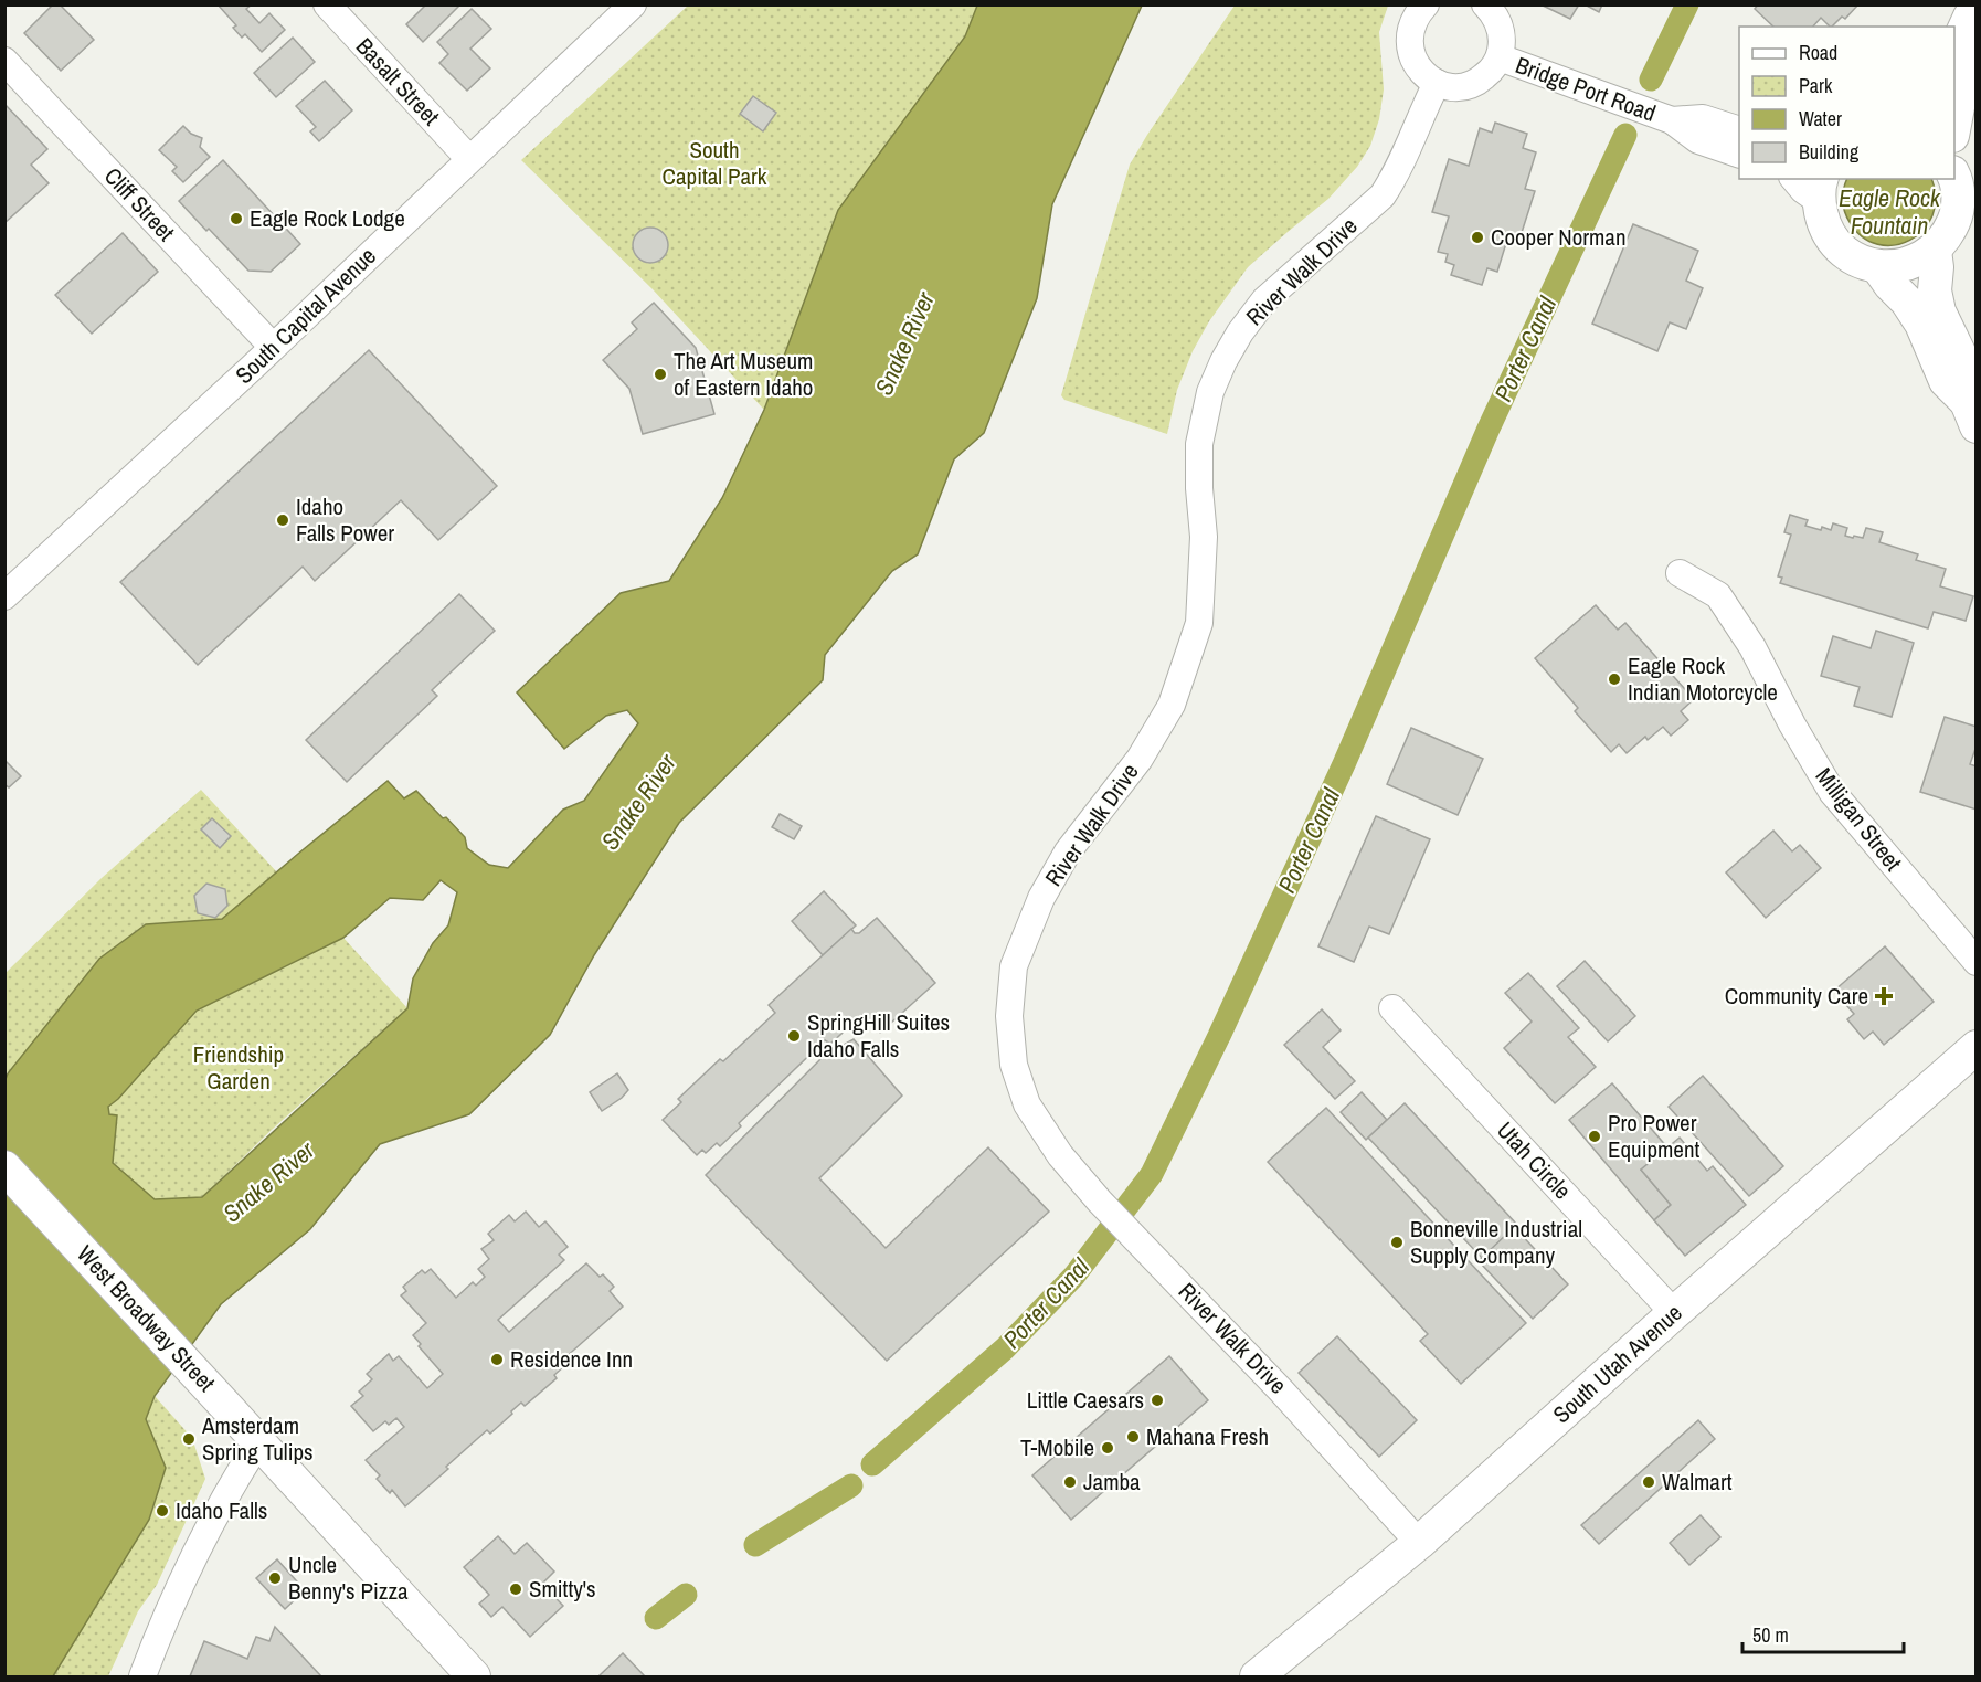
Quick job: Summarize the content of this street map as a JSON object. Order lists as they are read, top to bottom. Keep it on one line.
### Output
{"streets":{"main road":["West Broadway Street","South Utah Avenue"],"street":["Basalt Street","Bridge Port Road","Cliff Street","River Walk Drive","South Capital Avenue","Milligan Street","Utah Circle"]},"crossings":[["Basalt Street","South Capital Avenue"],["Cliff Street","South Capital Avenue"],["River Walk Drive","South Utah Avenue"],["Utah Circle","South Utah Avenue"]],"water":["Eagle Rock Fountain","Snake River","Porter Canal"],"parks":["South Capital Park","Friendship Garden"],"places":{"other":["Eagle Rock Lodge","Cooper Norman","The Art Museum of Eastern Idaho","Idaho Falls Power","Eagle Rock Indian Motorcycle","SpringHill Suites Idaho Falls","Pro Power Equipment","Bonneville Industrial Supply Company","Residence Inn","Little Caesars","Mahana Fresh","Amsterdam Spring Tulips","T-Mobile","Jamba","Walmart","Idaho Falls","Uncle Benny's Pizza","Smitty's"],"health":["Community Care"]},"legend":["Road","Park","Water","Building"],"scale_bar":"50 m"}
